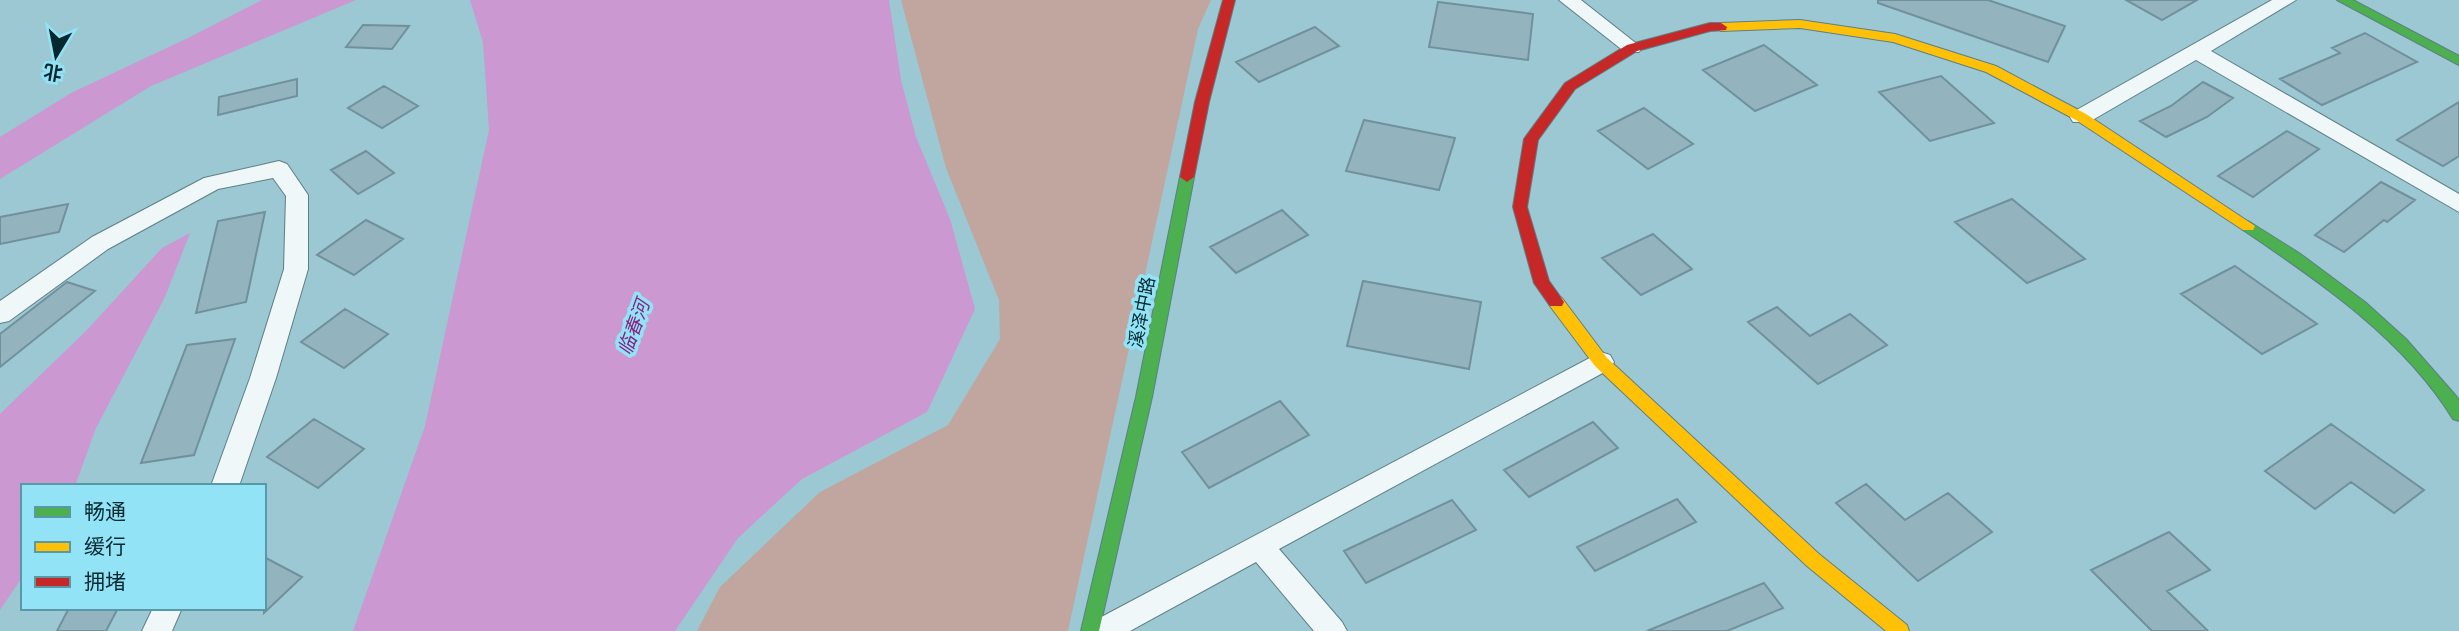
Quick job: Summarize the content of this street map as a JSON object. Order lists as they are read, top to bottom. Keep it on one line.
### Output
{"streets":{"street":["溪泽中路"]},"water":["临春河"],"legend":["畅通","缓行","拥堵"],"north":"bottom"}
